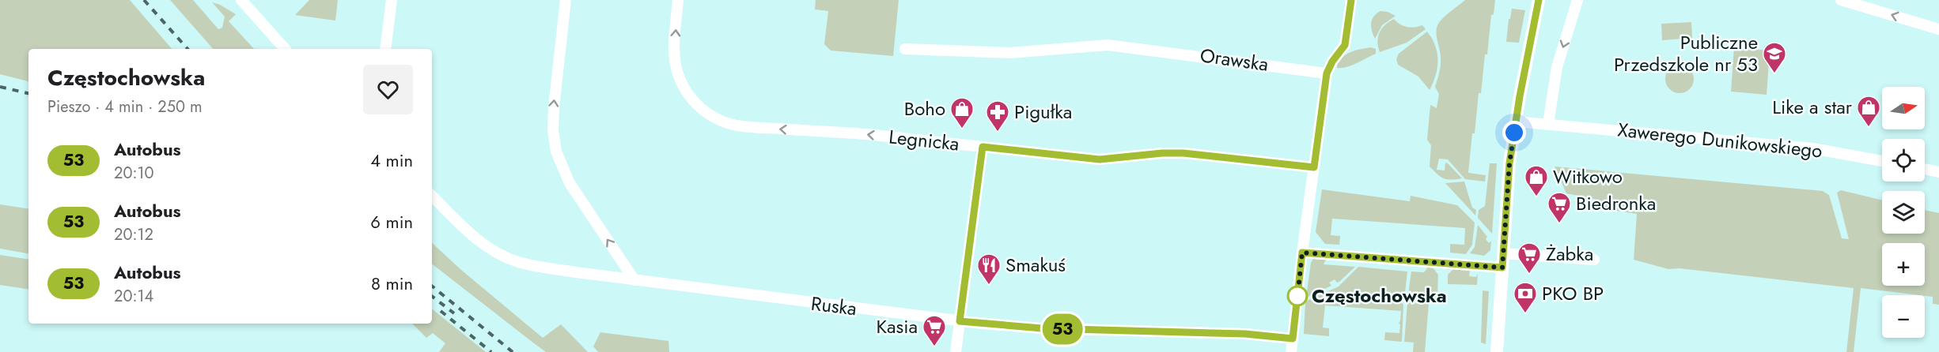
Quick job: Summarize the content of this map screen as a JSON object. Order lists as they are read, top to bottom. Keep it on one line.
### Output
{"streets":{"street":["Orawska","Legnicka","Xawerego Dunikowskiego","Ruska"]},"one_way":["Legnicka"],"places":{"school or university":["Publiczne Przedszkole nr 53"],"shop":["Like a star","Boho","Witkowo"],"pharmacy":["Pigułka"],"supermarket":["Biedronka","Żabka","Kasia"],"restaurant":["Smakuś"],"other":["Częstochowska"],"bank":["PKO BP"]},"lines":["bus line 53"],"north":"right","page":{"on_map":"53","heading":["Częstochowska","Pieszo · 4 min · 250 m"],"map_buttons":["+","−"],"list":[{"mark":"53","name":"Autobus","note":"20:10","value":"4 min"},{"mark":"53","name":"Autobus","note":"20:12","value":"6 min"},{"mark":"53","name":"Autobus","note":"20:14","value":"8 min"}]}}
